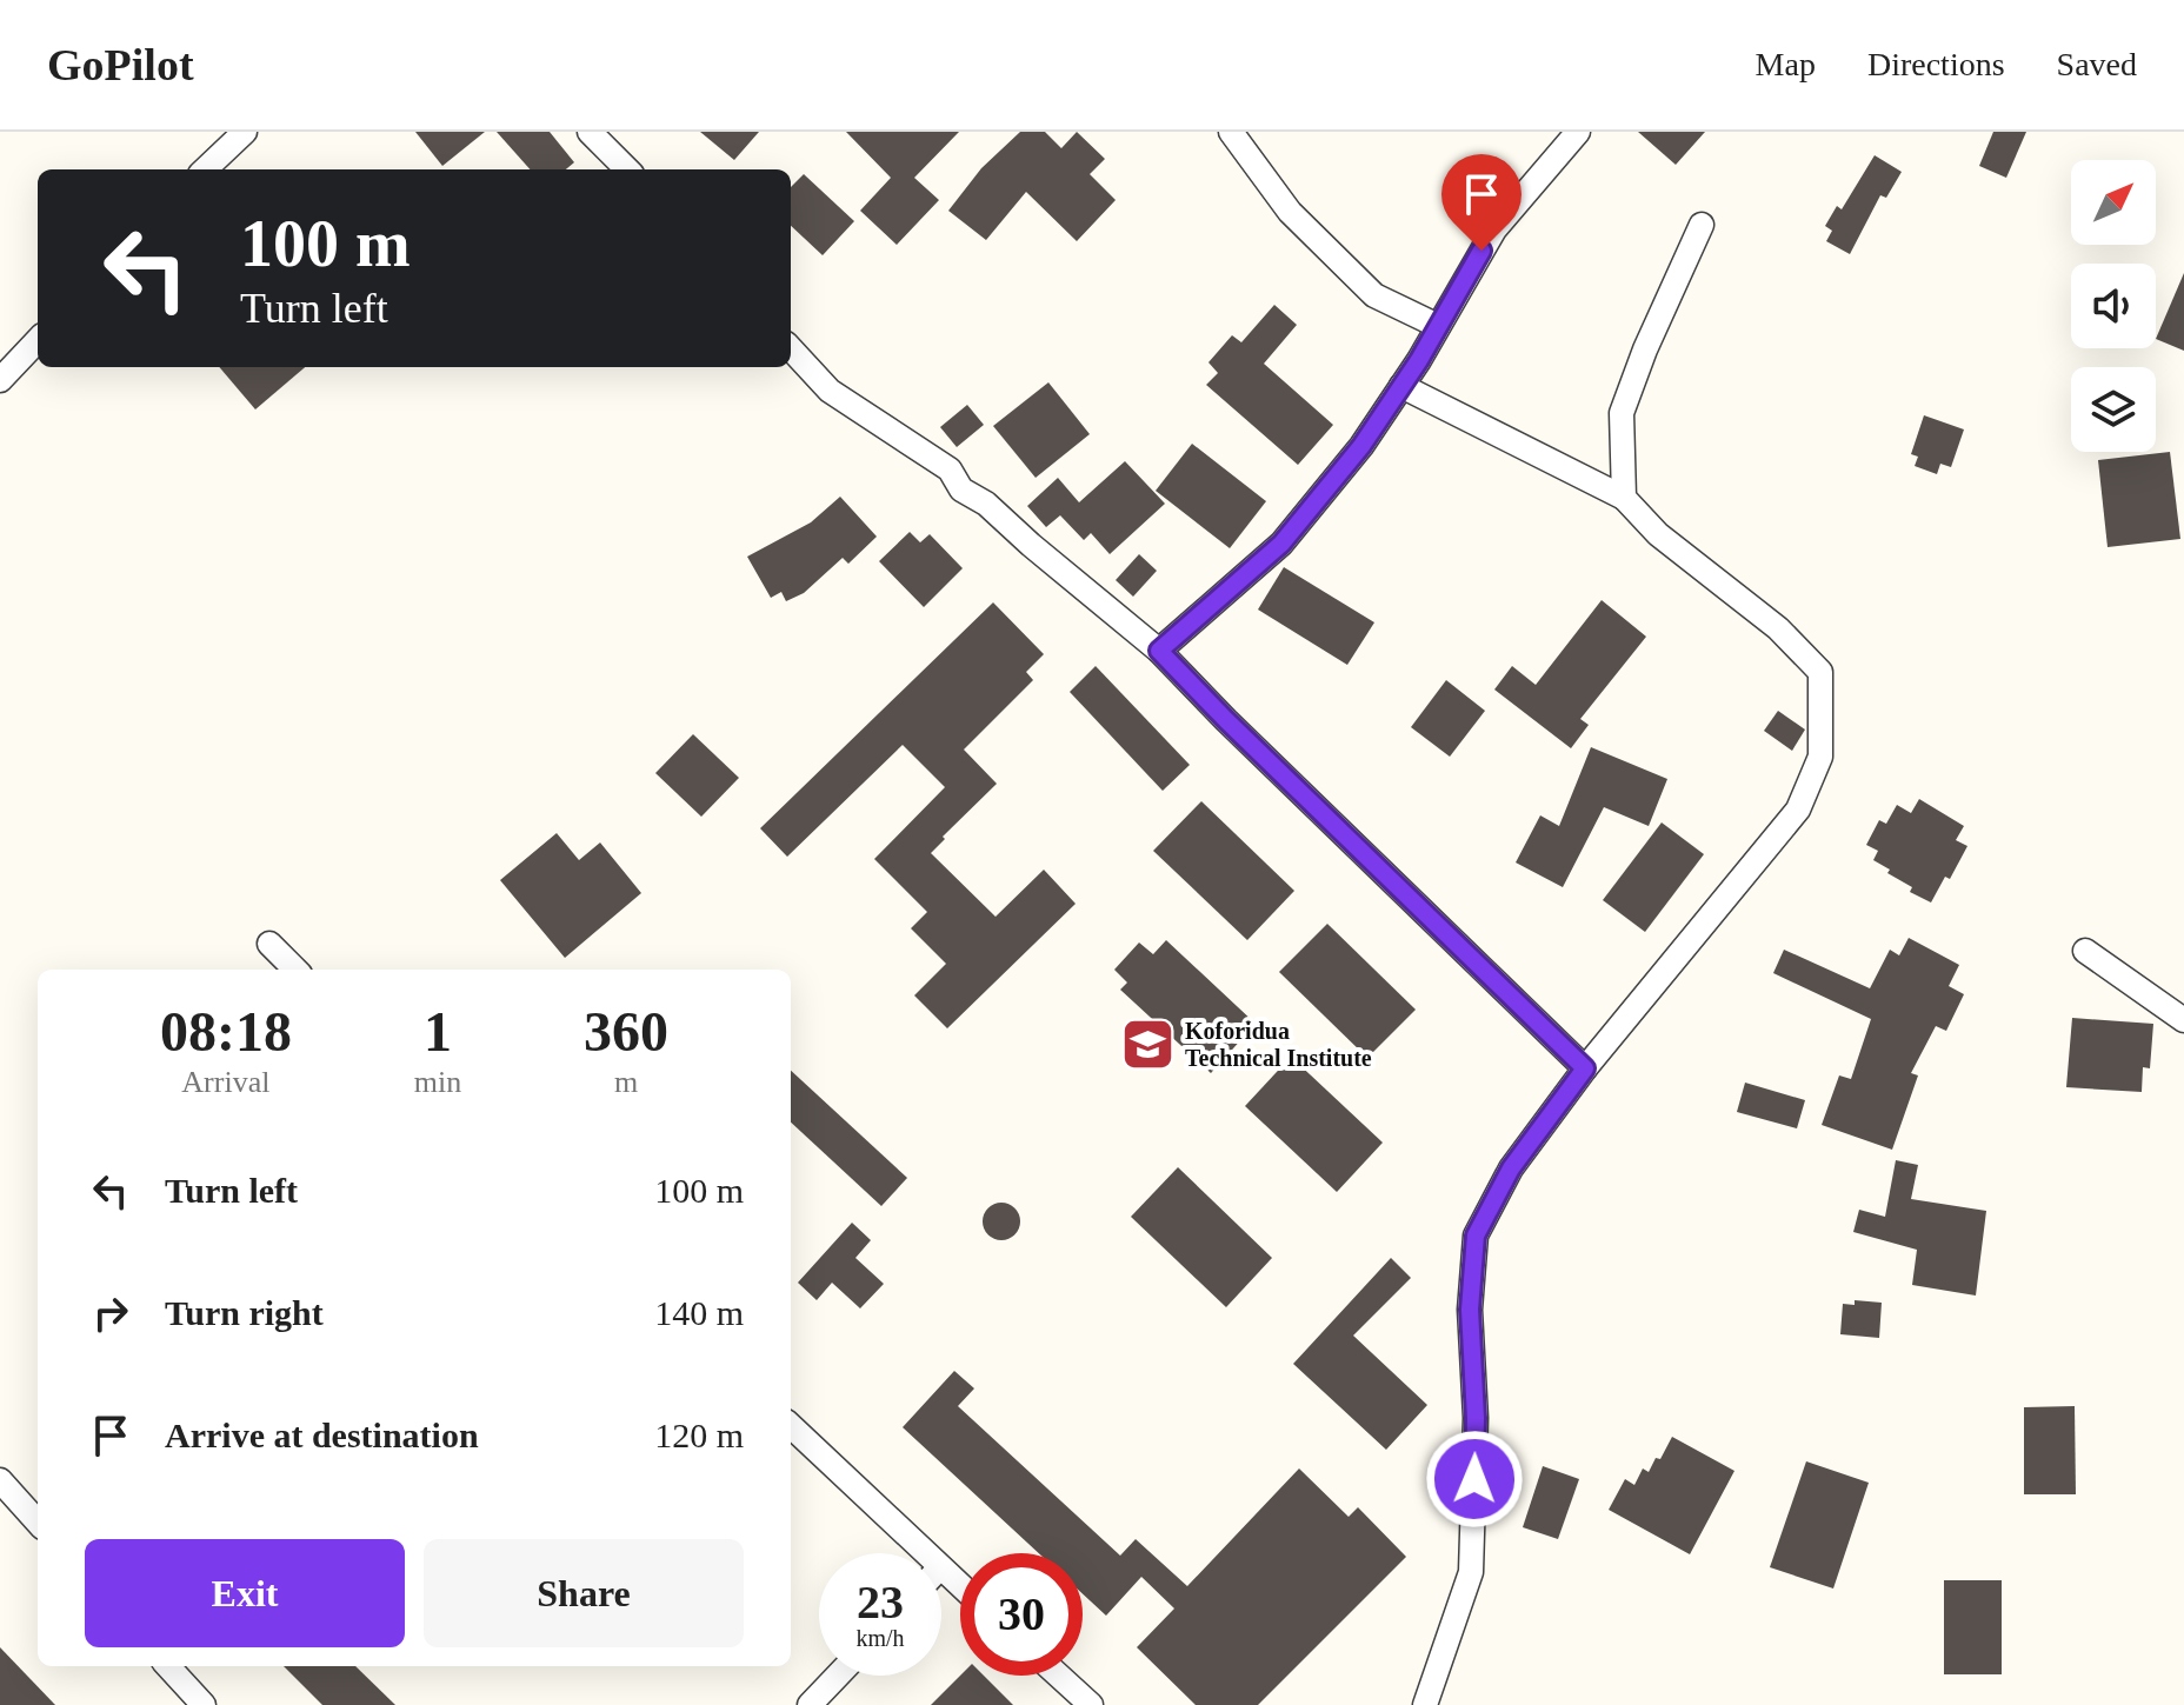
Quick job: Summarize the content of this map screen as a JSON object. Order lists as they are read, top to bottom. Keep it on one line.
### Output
{"places":{"school or university":["Koforidua Technical Institute"]},"north":"top right","page":{"header":"GoPilot","nav":["Map","Directions","Saved"],"turn":["100 m","Turn left"],"eta":["08:18","Arrival","1","min","360","m"],"list":[{"name":"Turn left","value":"100 m"},{"name":"Turn right","value":"140 m"},{"name":"Arrive at destination","value":"120 m"}],"buttons":["Exit","Share"],"speed":"23 km/h","limit":"30"}}
